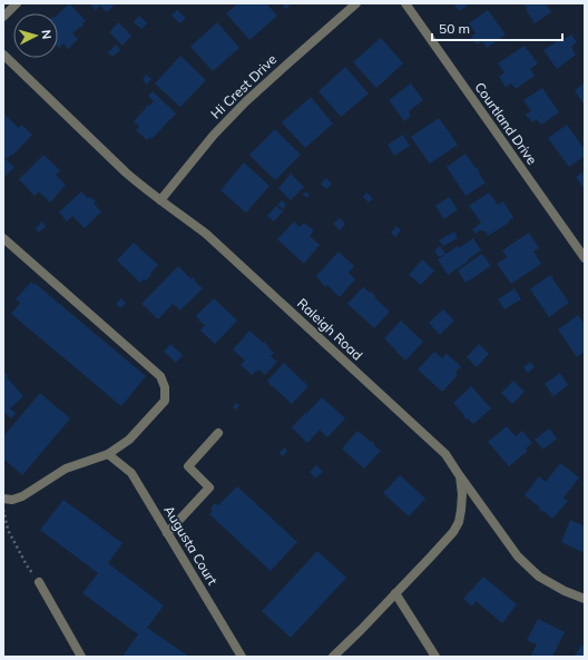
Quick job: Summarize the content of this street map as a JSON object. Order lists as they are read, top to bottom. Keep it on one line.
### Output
{"streets":{"street":["Hi Crest Drive","Courtland Drive","Raleigh Road","Augusta Court"]},"crossings":[["Hi Crest Drive","Raleigh Road"]],"scale_bar":"50 m","north":"right"}
